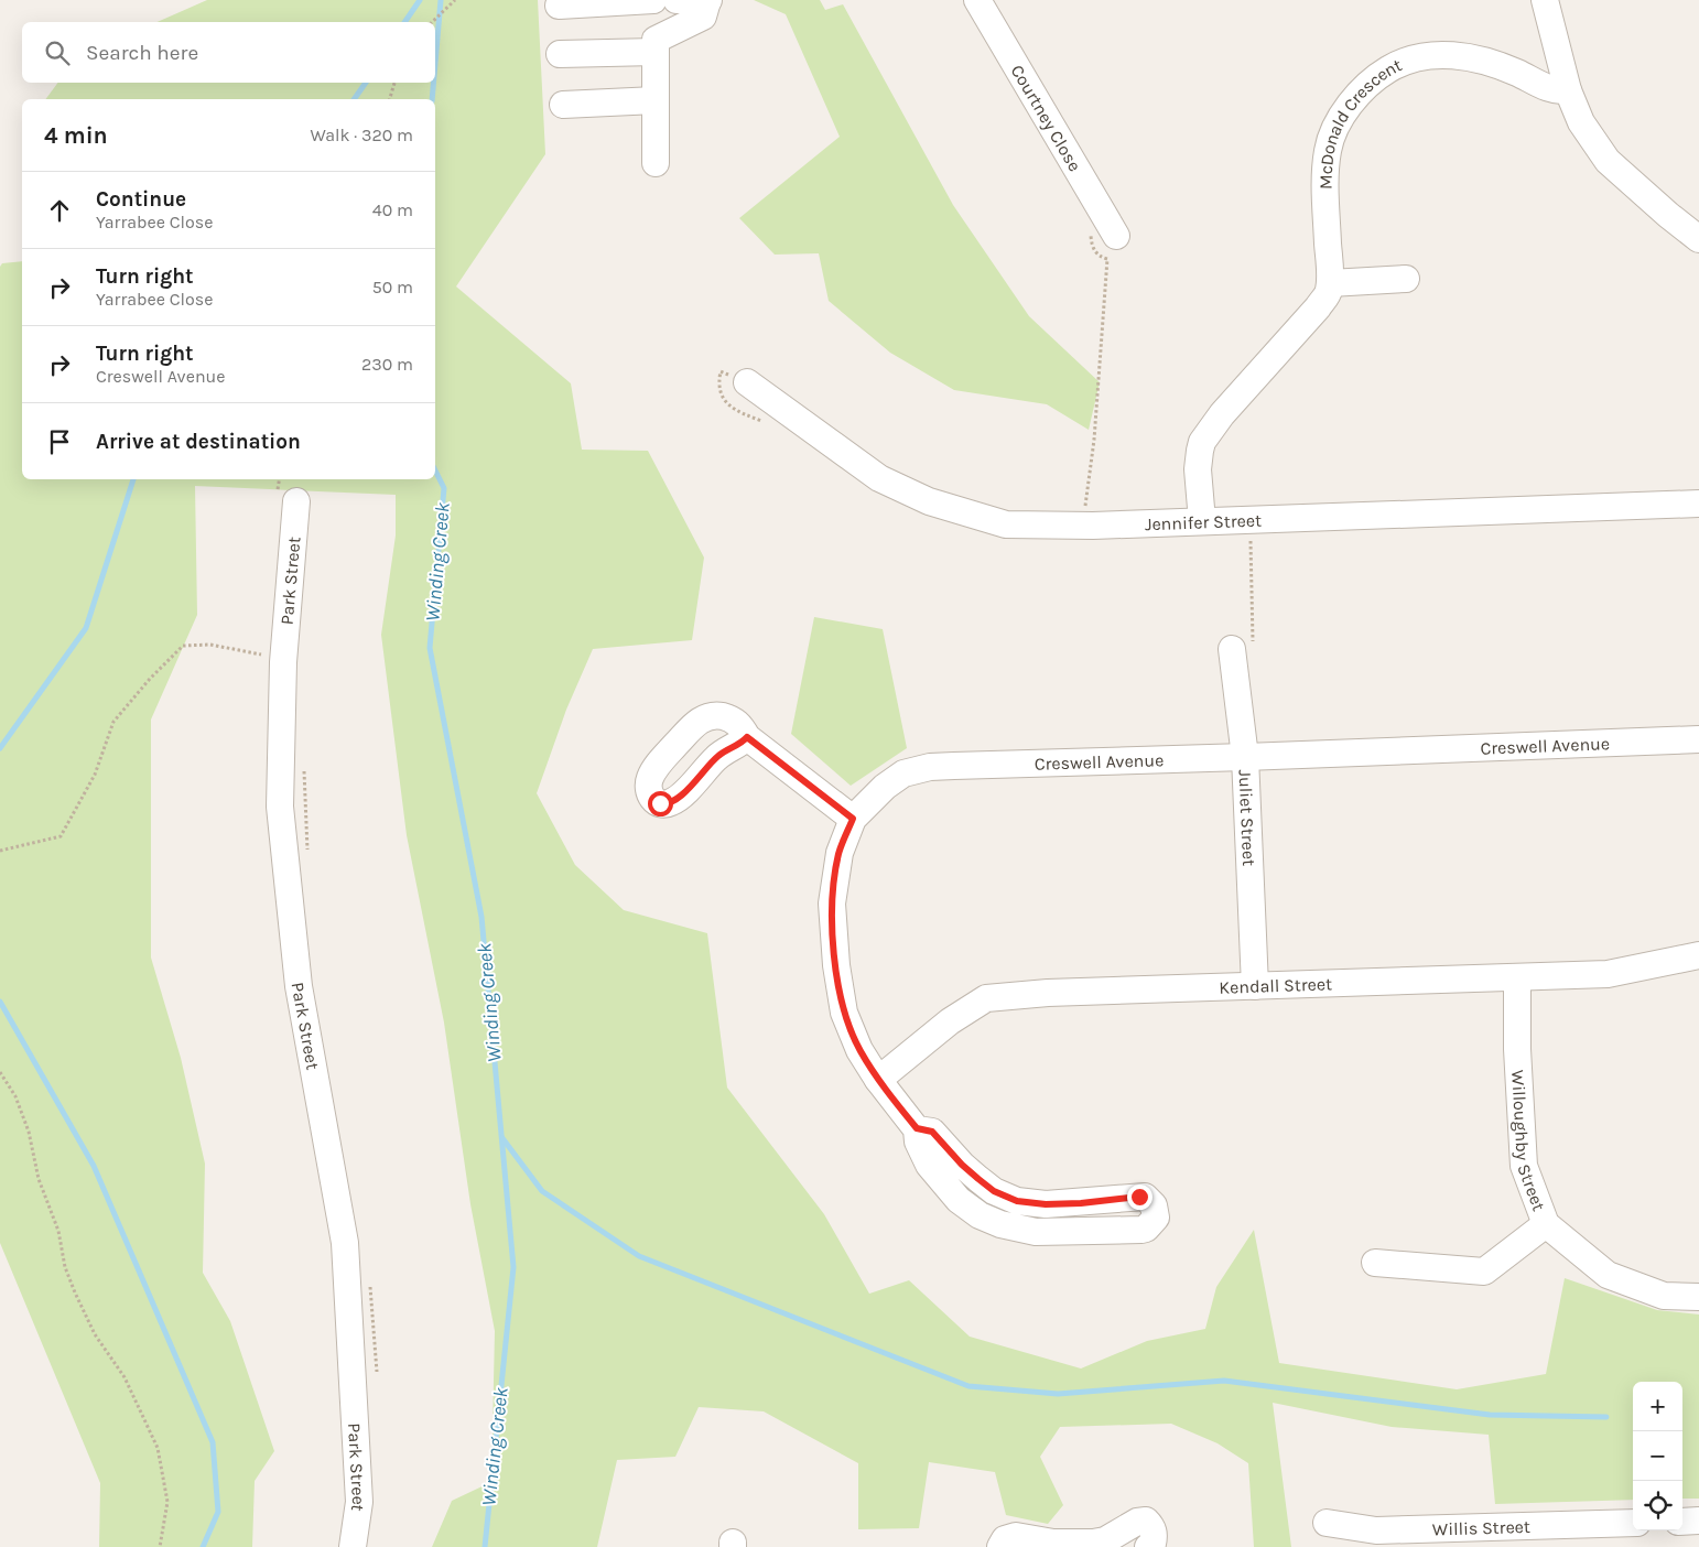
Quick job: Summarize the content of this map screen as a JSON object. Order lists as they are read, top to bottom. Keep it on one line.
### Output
{"streets":{"street":["Courtney Close","McDonald Crescent","Jennifer Street","Park Street","Creswell Avenue","Juliet Street","Kendall Street","Willoughby Street","Willis Street"]},"crossings":[["McDonald Crescent","Jennifer Street"],["Creswell Avenue","Juliet Street"],["Creswell Avenue","Kendall Street"],["Juliet Street","Kendall Street"],["Kendall Street","Willoughby Street"]],"water":["Winding Creek"],"page":{"search":"Search here","heading":["4 min","Walk · 320 m"],"list":[["Continue","Yarrabee Close","40 m"],["Turn right","Yarrabee Close","50 m"],["Turn right","Creswell Avenue","230 m"],"Arrive at destination"],"map_buttons":["+","−"]}}
